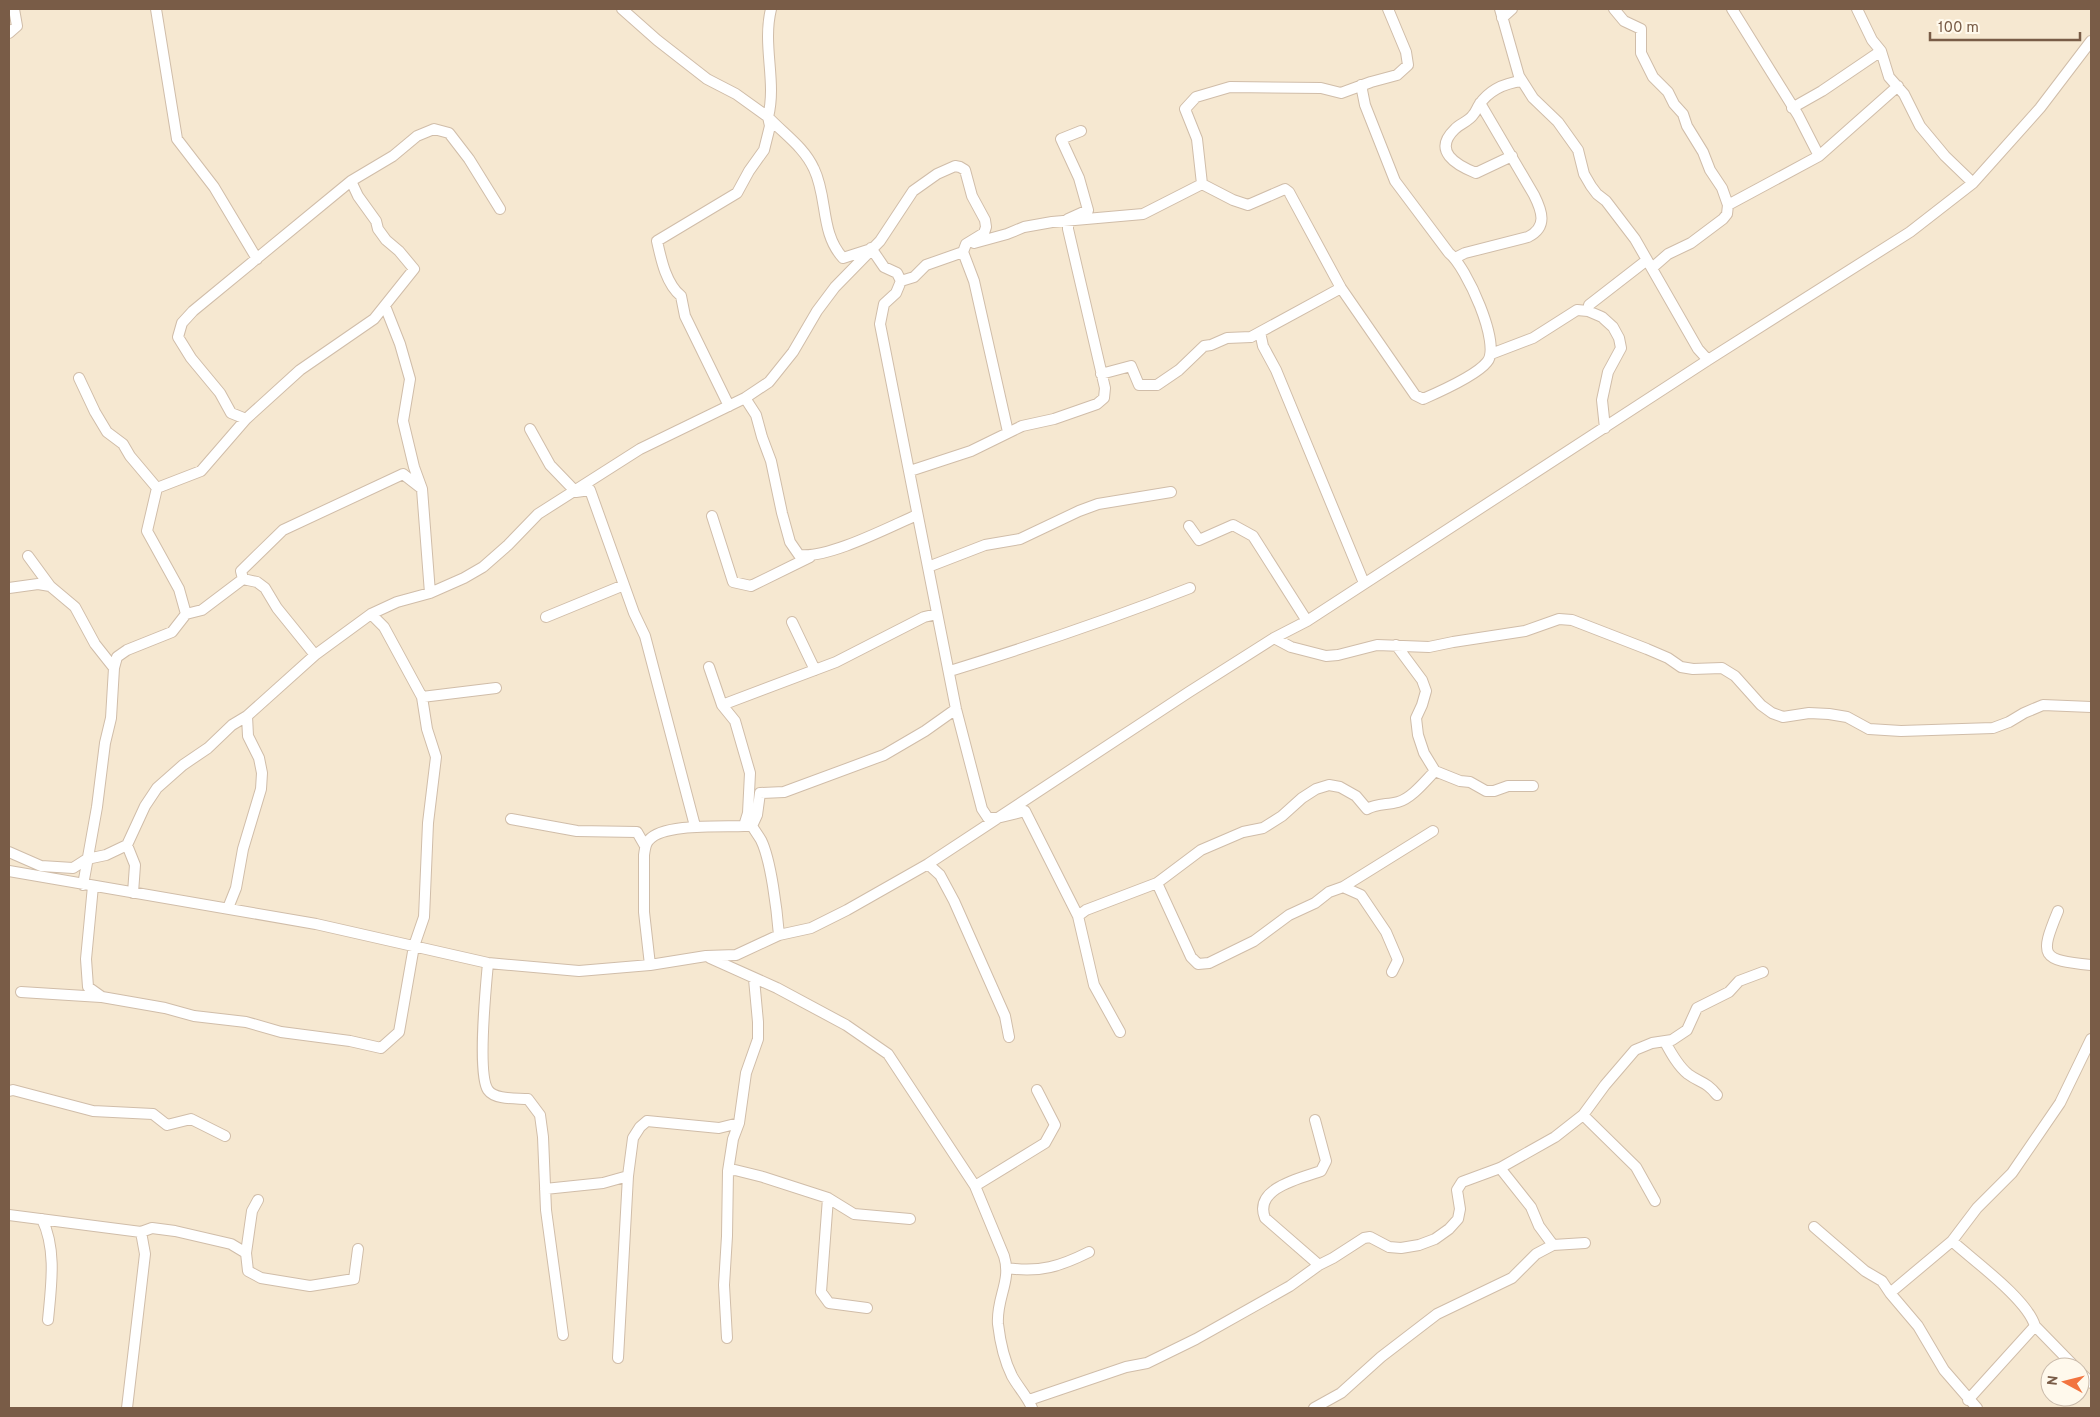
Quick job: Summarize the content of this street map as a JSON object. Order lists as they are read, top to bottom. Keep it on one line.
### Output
{"scale_bar":"100 m","north":"left"}
